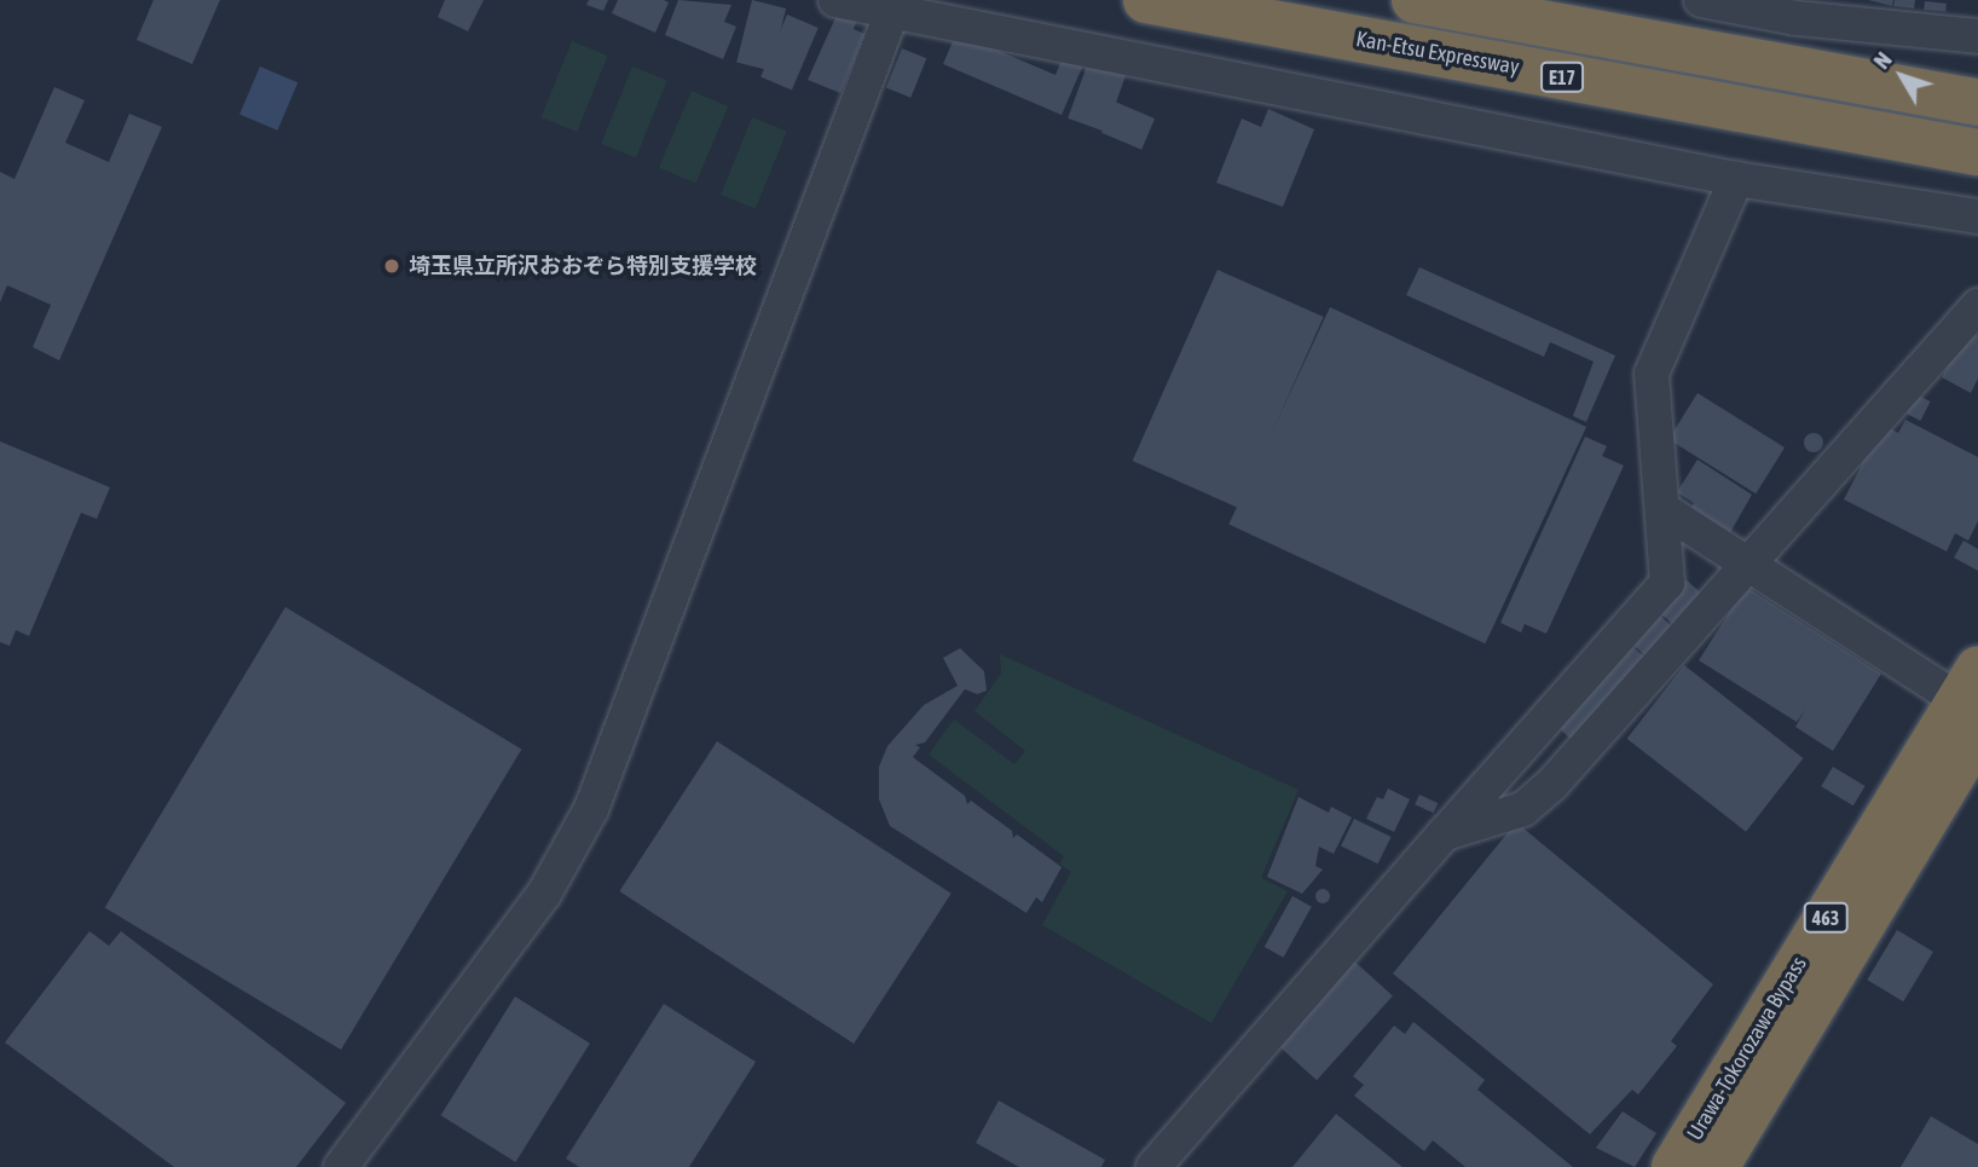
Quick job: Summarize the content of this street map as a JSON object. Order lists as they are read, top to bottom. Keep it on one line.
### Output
{"streets":{"highway":["Kan-Etsu Expressway","E17","463","Urawa-Tokorozawa Bypass"]},"places":["埼玉県立所沢おおぞら特別支援学校"],"north":"top left"}
